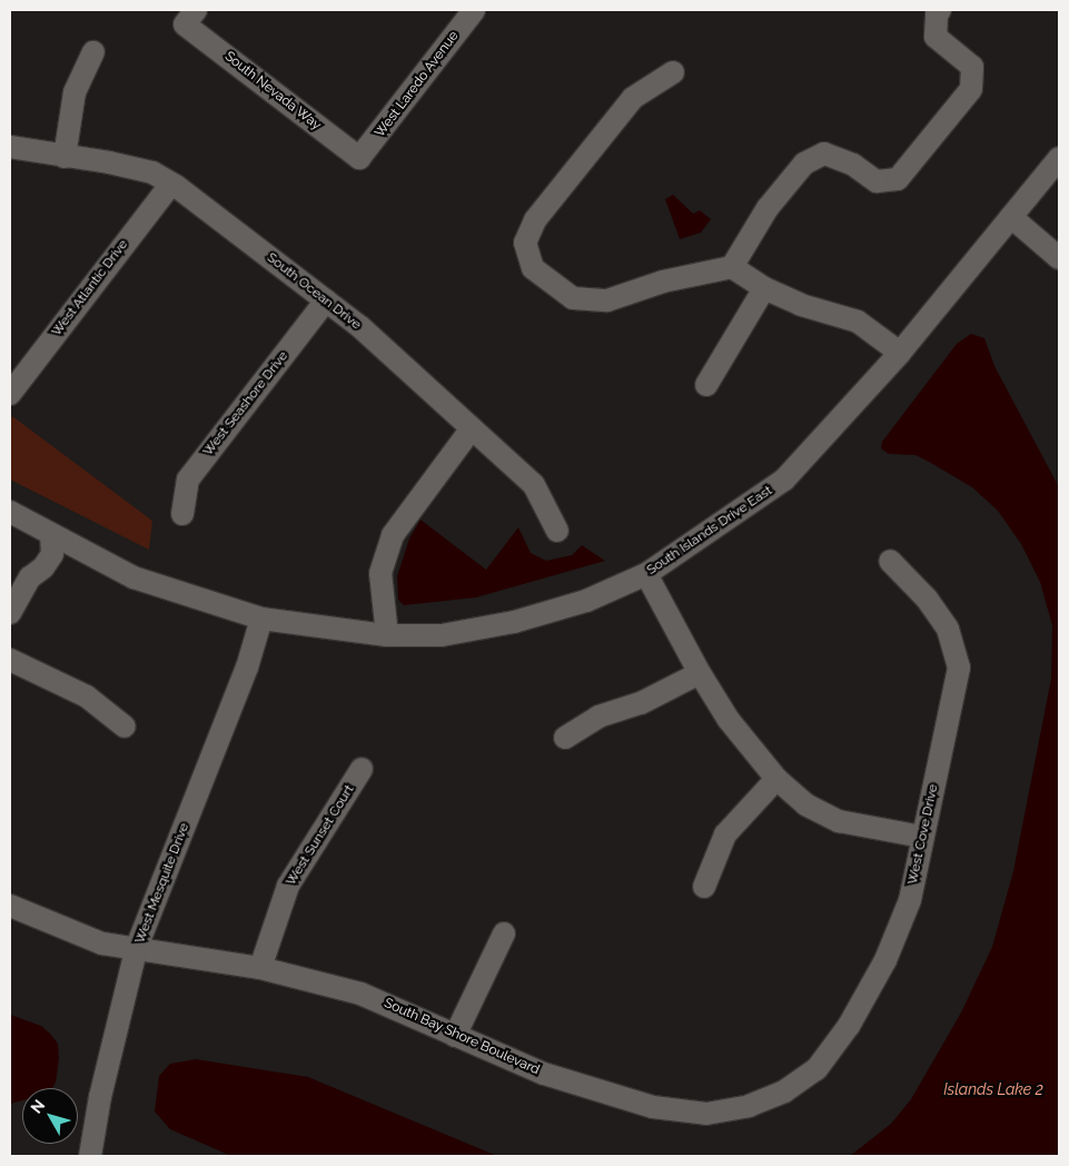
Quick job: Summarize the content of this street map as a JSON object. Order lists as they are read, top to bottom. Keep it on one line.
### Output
{"streets":{"street":["West Laredo Avenue","South Nevada Way","West Atlantic Drive","South Ocean Drive","West Seashore Drive","South Islands Drive East","West Cove Drive","West Sunset Court","West Mesquite Drive","South Bay Shore Boulevard"]},"crossings":[["West Laredo Avenue","South Nevada Way"],["West Atlantic Drive","South Ocean Drive"],["South Ocean Drive","West Seashore Drive"],["South Islands Drive East","West Mesquite Drive"],["West Cove Drive","South Bay Shore Boulevard"],["West Sunset Court","South Bay Shore Boulevard"],["West Mesquite Drive","South Bay Shore Boulevard"]],"water":["Islands Lake 2"],"north":"top left"}
